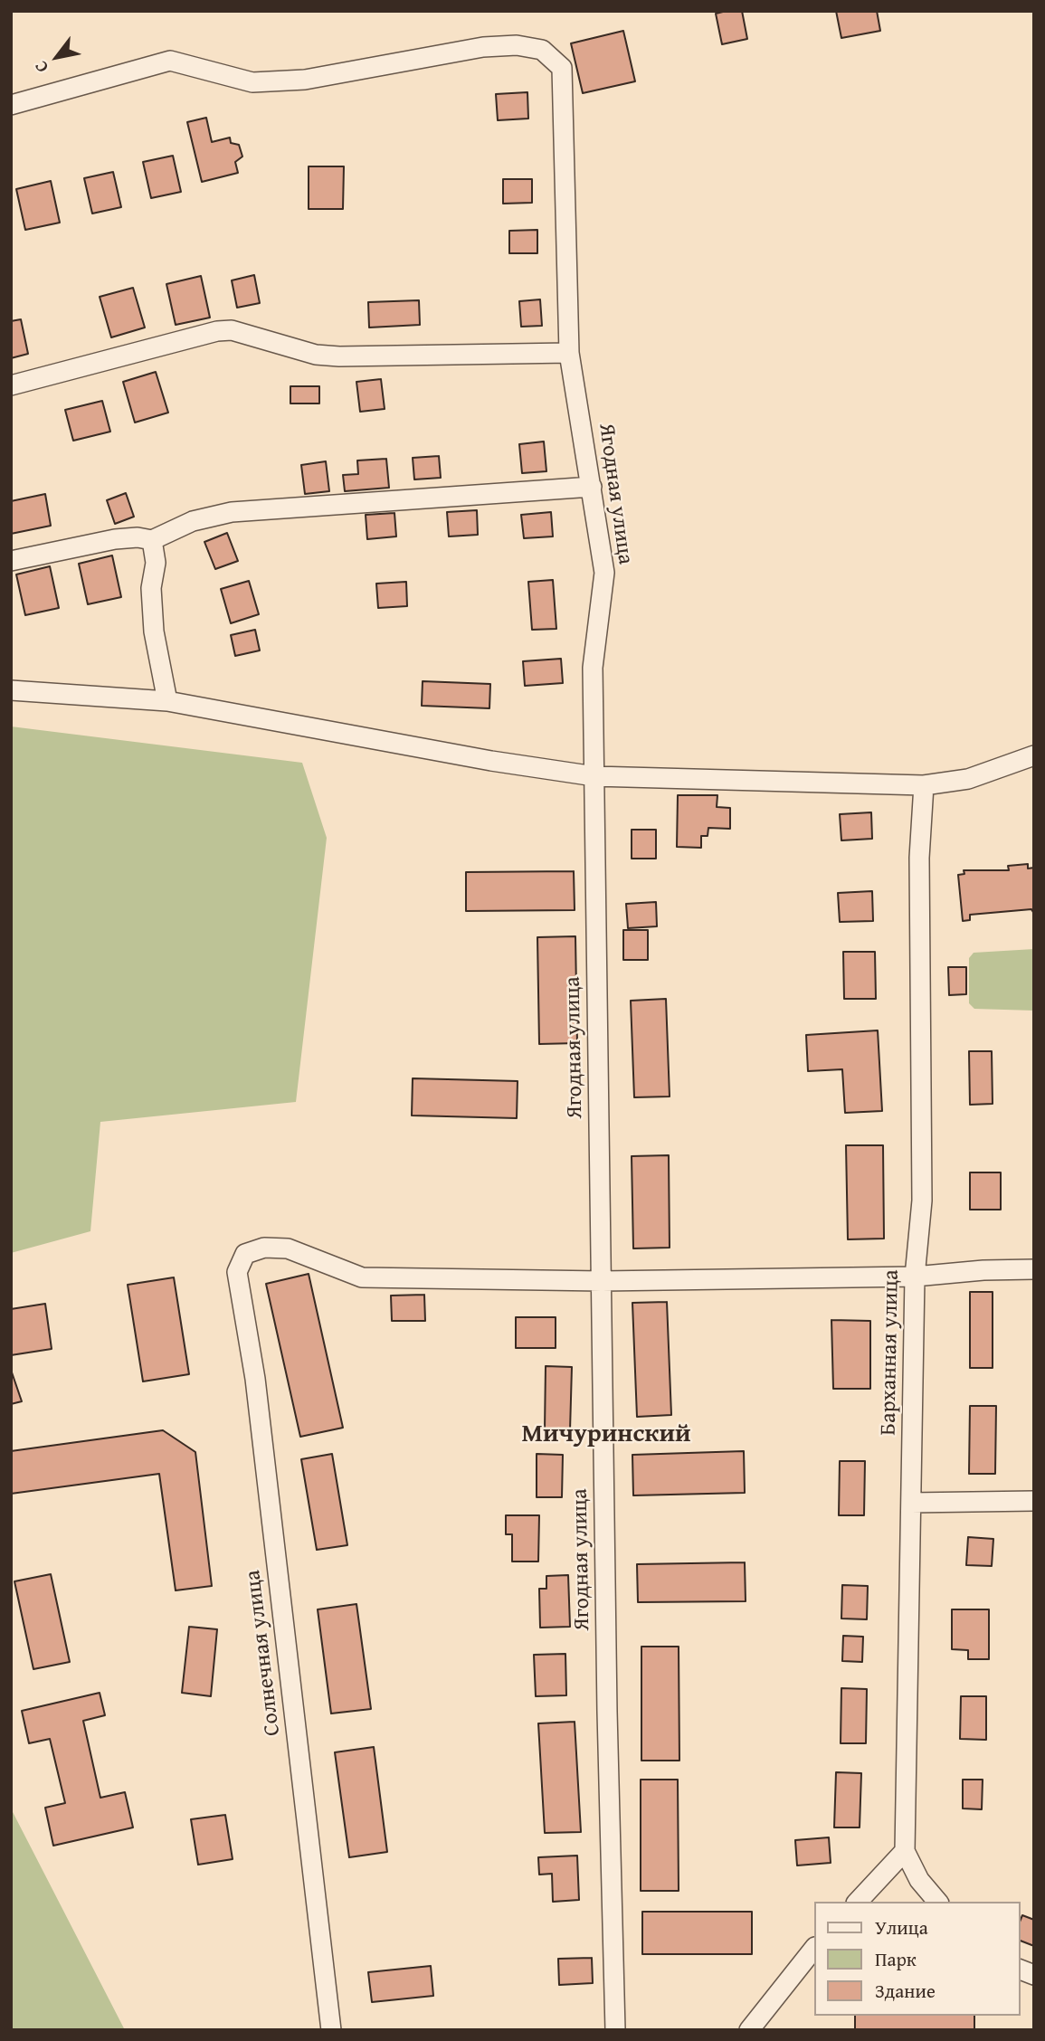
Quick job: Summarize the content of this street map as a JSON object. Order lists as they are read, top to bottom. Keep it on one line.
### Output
{"streets":{"street":["Ягодная улица","Барханная улица","Солнечная улица"]},"crossings":[["Ягодная улица","Солнечная улица"]],"districts":["Мичуринский"],"legend":["Улица","Парк","Здание"],"north":"bottom left"}
